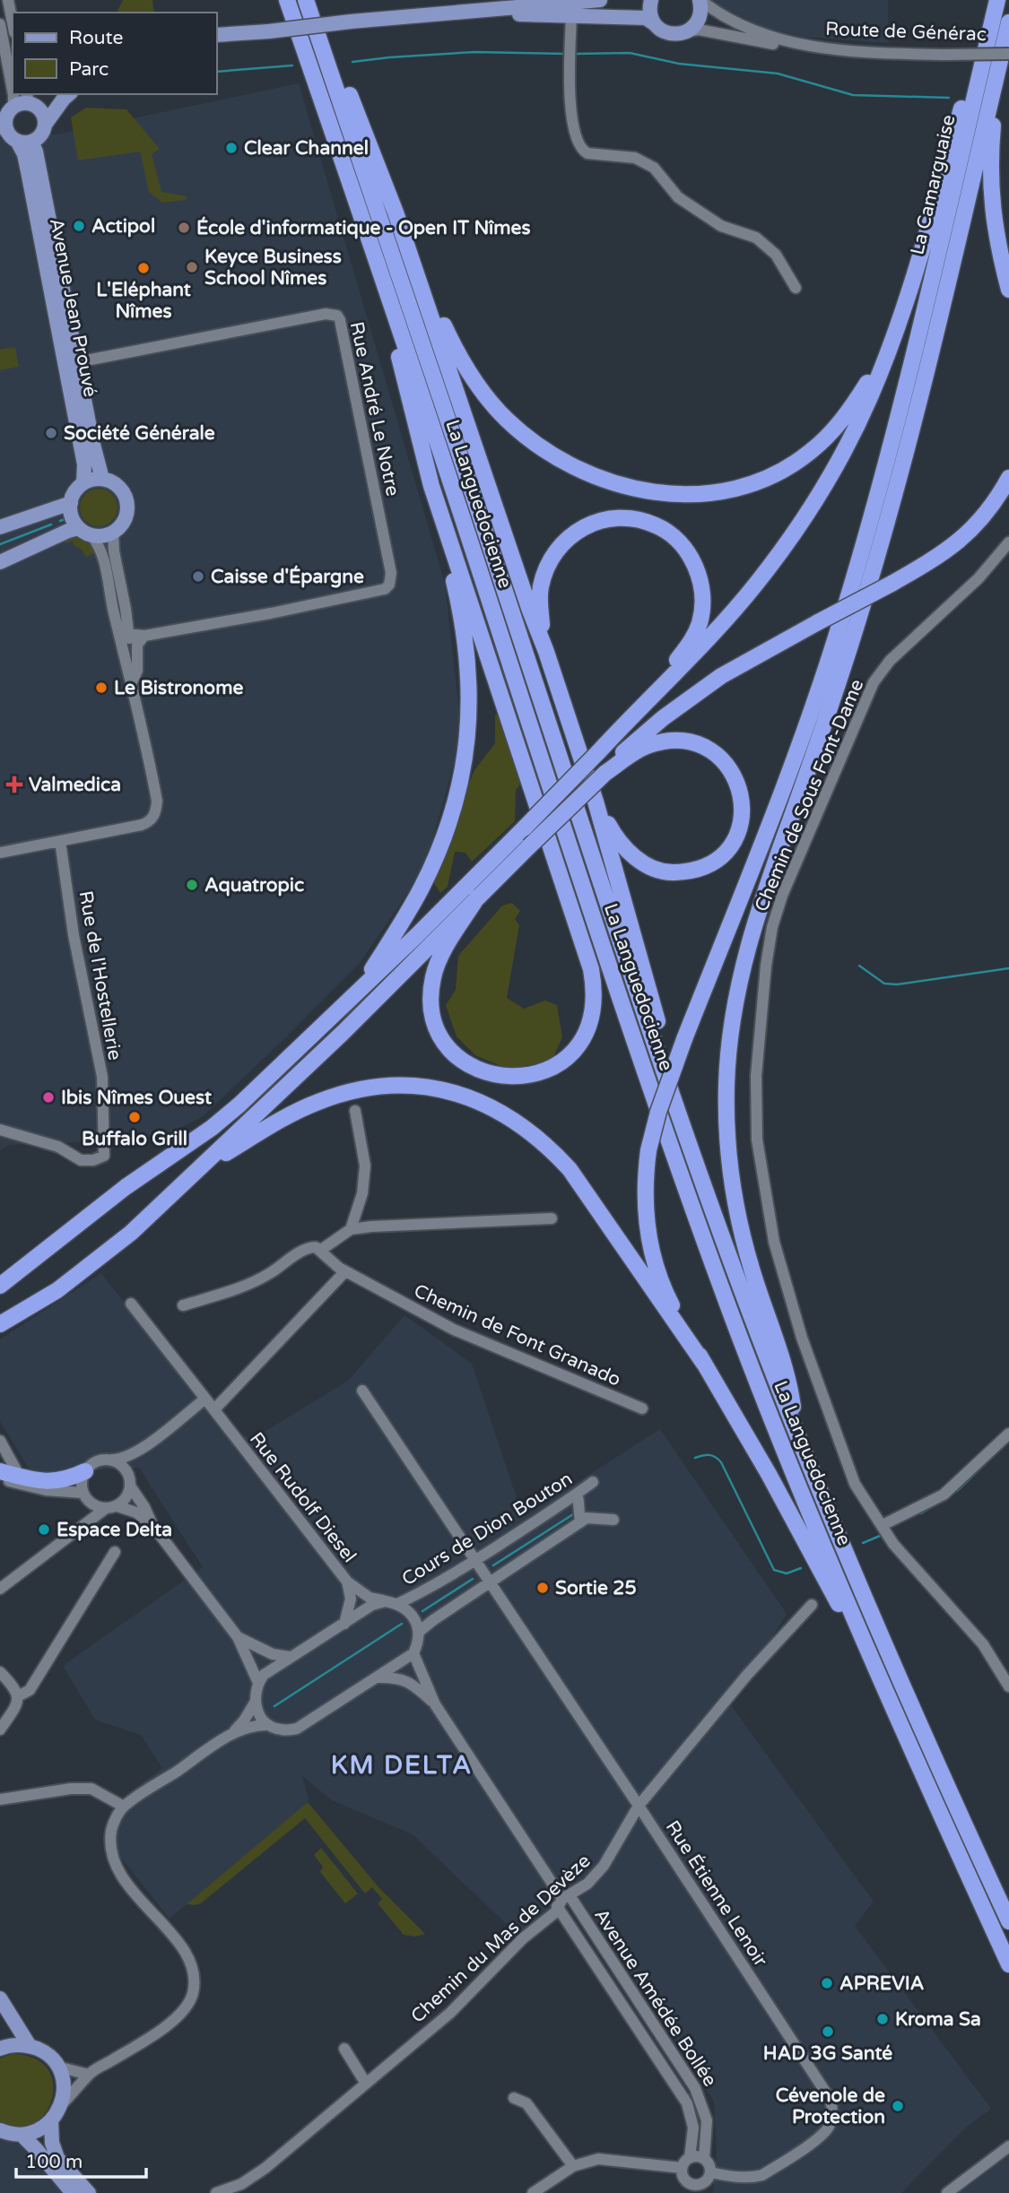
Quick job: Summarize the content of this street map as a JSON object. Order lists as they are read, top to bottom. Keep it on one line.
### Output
{"streets":{"highway":["La Camarguaise","La Languedocienne"],"main road":["Avenue Jean Prouvé"],"street":["Route de Générac","Rue André Le Notre","Chemin de Sous Font-Dame","Rue de l'Hostellerie","Chemin de Font Granado","Rue Rudolf Diesel","Cours de Dion Bouton","Rue Étienne Lenoir","Chemin du Mas de Devèze","Avenue Amédée Bollée"]},"crossings":[["Avenue Jean Prouvé","Rue André Le Notre"],["Rue Rudolf Diesel","Cours de Dion Bouton"],["Cours de Dion Bouton","Rue Étienne Lenoir"],["Rue Étienne Lenoir","Chemin du Mas de Devèze"],["Rue Étienne Lenoir","Avenue Amédée Bollée"],["Chemin du Mas de Devèze","Avenue Amédée Bollée"]],"districts":["KM DELTA"],"places":{"other":["Clear Channel","Actipol","École d'informatique - Open IT Nîmes","Keyce Business School Nîmes","L'Eléphant Nîmes","Société Générale","Caisse d'Épargne","Le Bistronome","Aquatropic","Ibis Nîmes Ouest","Buffalo Grill","Espace Delta","Sortie 25","APREVIA","Kroma Sa","HAD 3G Santé","Cévenole de Protection"],"health":["Valmedica"]},"legend":["Route","Parc"],"scale_bar":"100 m"}
